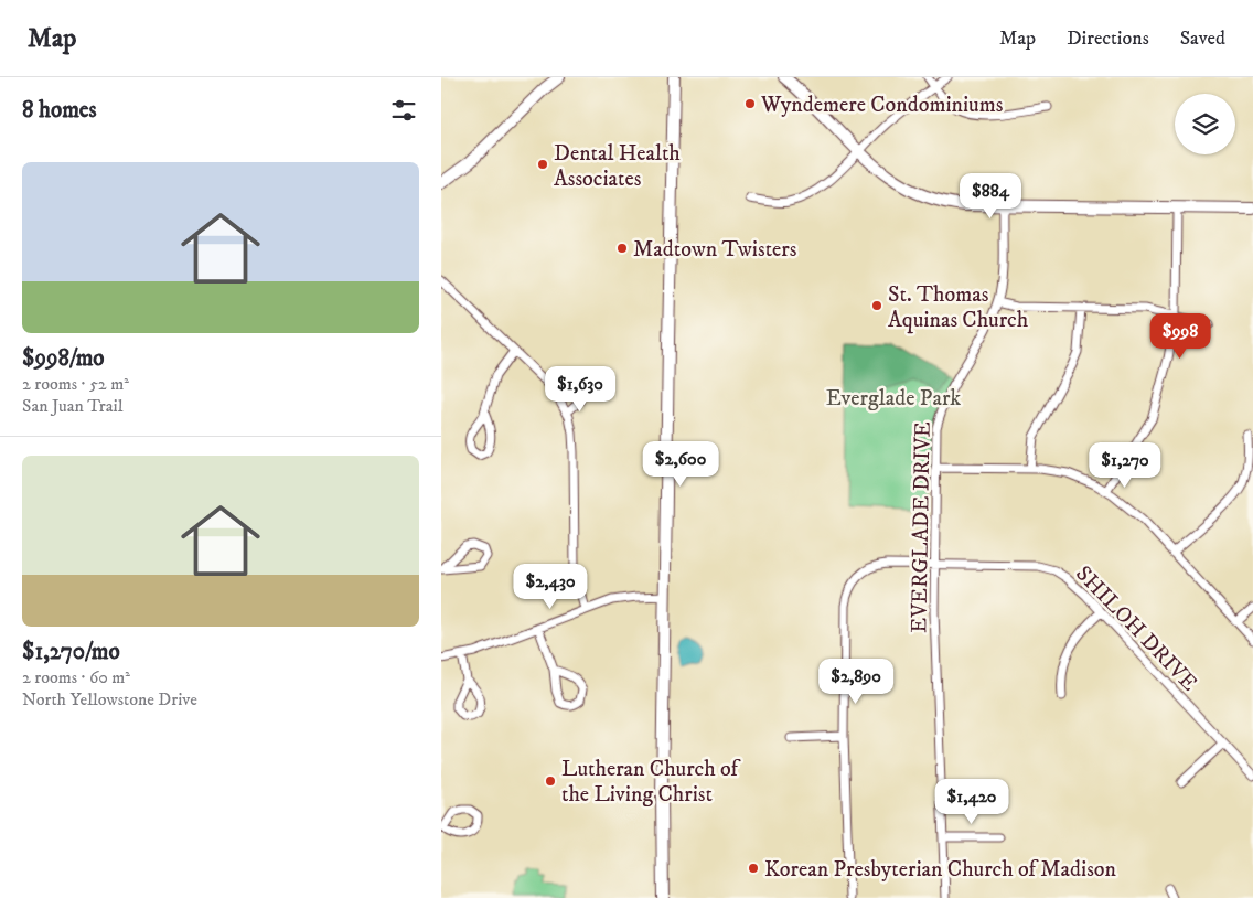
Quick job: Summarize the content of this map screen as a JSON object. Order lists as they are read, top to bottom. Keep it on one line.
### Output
{"streets":{"street":["EVERGLADE DRIVE","SHILOH DRIVE"]},"crossings":[["EVERGLADE DRIVE","SHILOH DRIVE"]],"parks":["Everglade Park"],"places":["Wyndemere Condominiums","Dental Health Associates","Madtown Twisters","St. Thomas Aquinas Church","Lutheran Church of the Living Christ","Korean Presbyterian Church of Madison"],"page":{"header":"Map","nav":["Map","Directions","Saved"],"heading":"8 homes","list":[{"name":"$998/mo","note":"2 rooms · 52 m² · San Juan Trail"},{"name":"$1,270/mo","note":"2 rooms · 60 m² · North Yellowstone Drive"}],"price":["$884","$998","$1,630","$2,600","$1,270","$2,430","$2,890","$1,420"]}}
